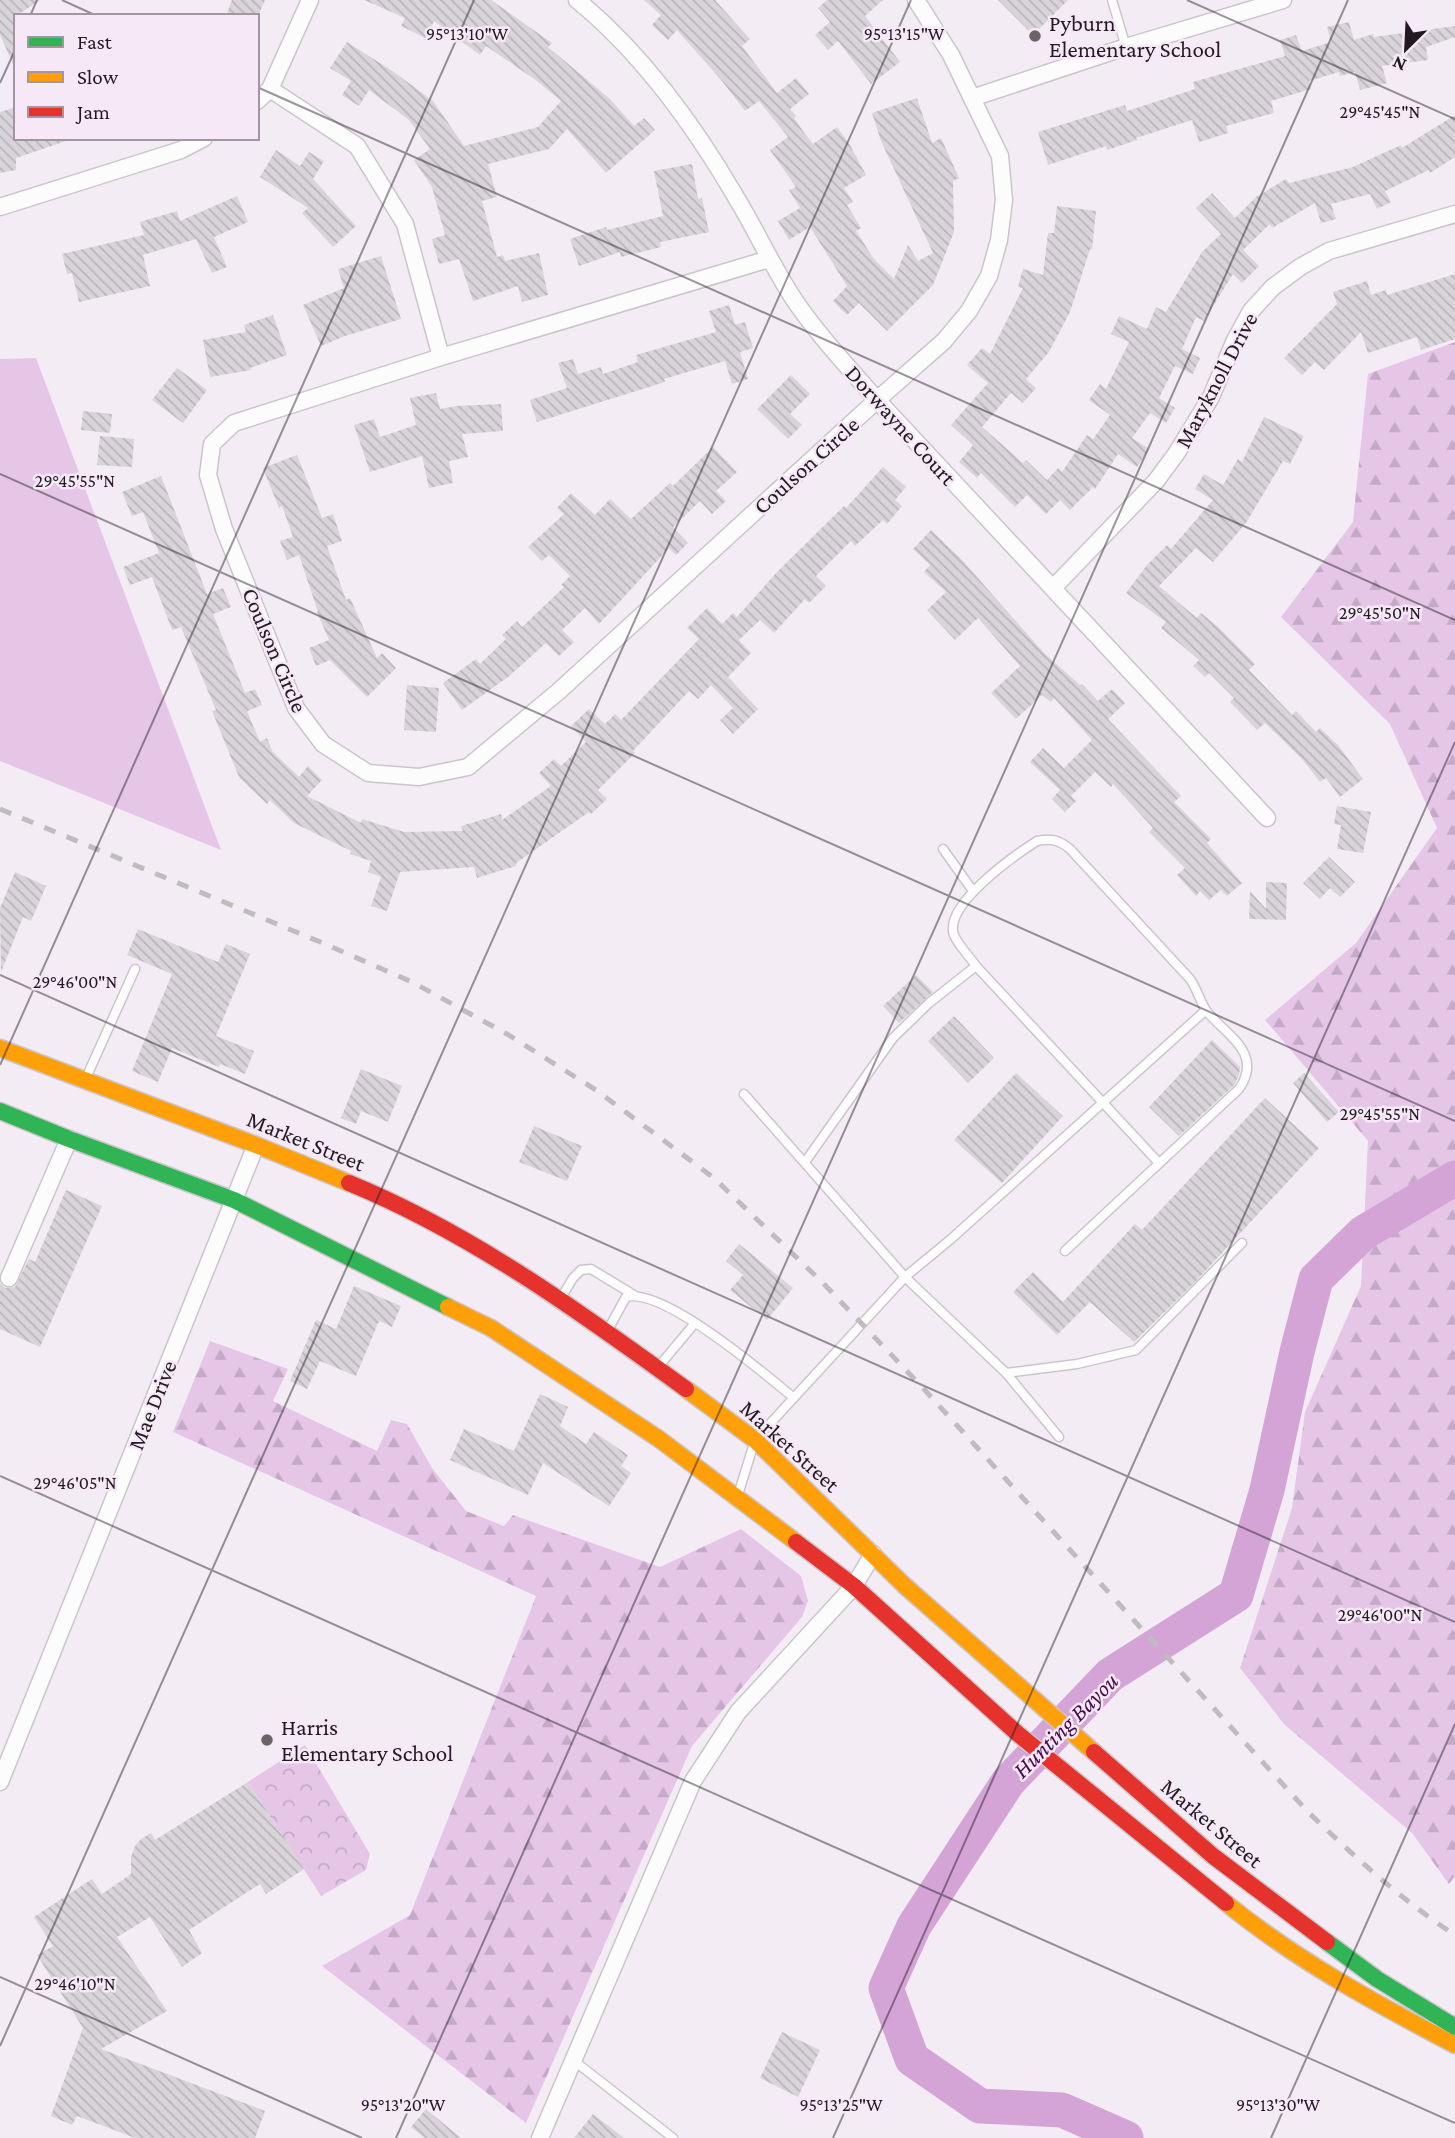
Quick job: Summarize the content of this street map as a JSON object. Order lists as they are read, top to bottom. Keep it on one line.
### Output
{"streets":{"main road":["Market Street"],"street":["Maryknoll Drive","Dorwayne Court","Coulson Circle","Mae Drive"]},"crossings":[["Maryknoll Drive","Dorwayne Court"],["Dorwayne Court","Coulson Circle"],["Market Street","Mae Drive"]],"water":["Hunting Bayou"],"places":["Pyburn Elementary School","Harris Elementary School"],"legend":["Fast","Slow","Jam"],"north":"bottom left","coordinates":["95°13'10\"W","95°13'15\"W","29°45'45\"N","29°45'55\"N","29°45'50\"N","29°46'00\"N","29°46'05\"N","29°46'10\"N","95°13'20\"W","95°13'25\"W","95°13'30\"W"]}
